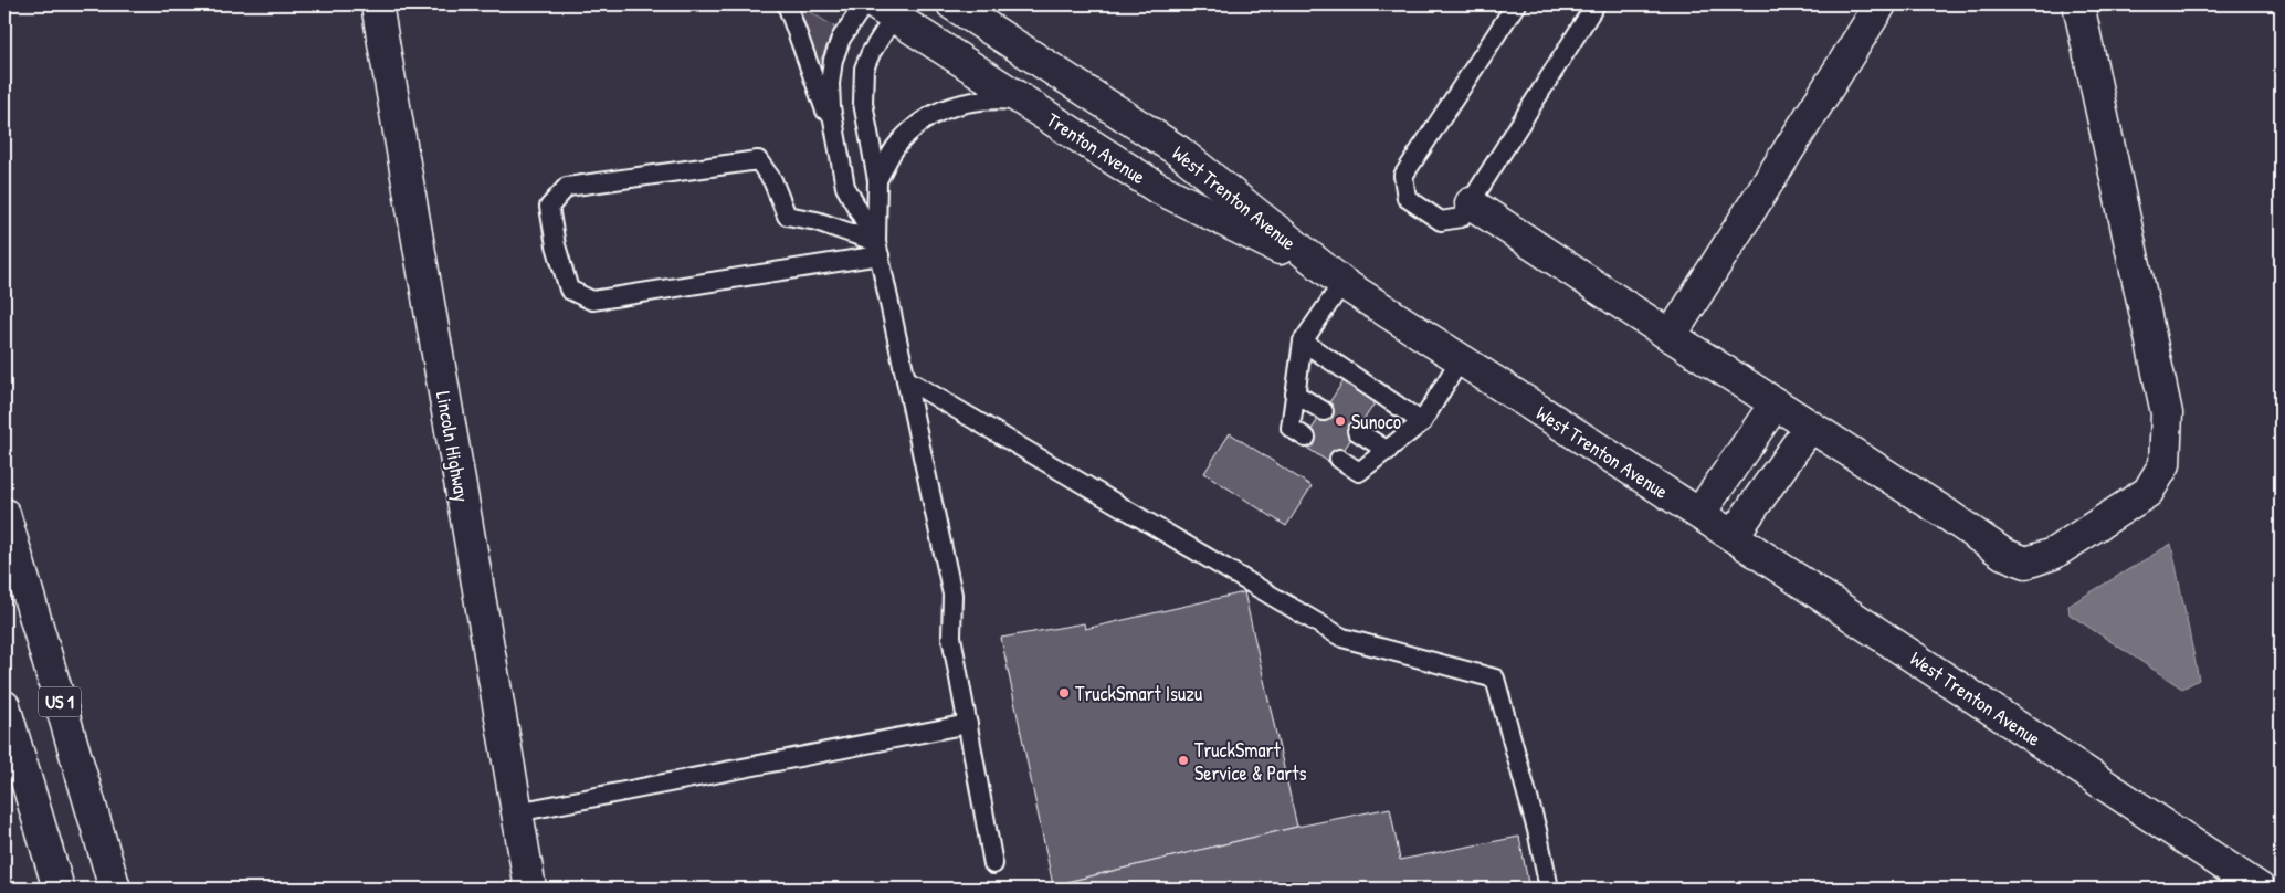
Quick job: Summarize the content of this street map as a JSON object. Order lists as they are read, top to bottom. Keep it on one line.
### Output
{"streets":{"main road":["Trenton Avenue","West Trenton Avenue","Lincoln Highway","US 1"]},"crossings":[["Trenton Avenue","West Trenton Avenue"]],"places":["Sunoco","TruckSmart Isuzu","TruckSmart Service & Parts"]}
